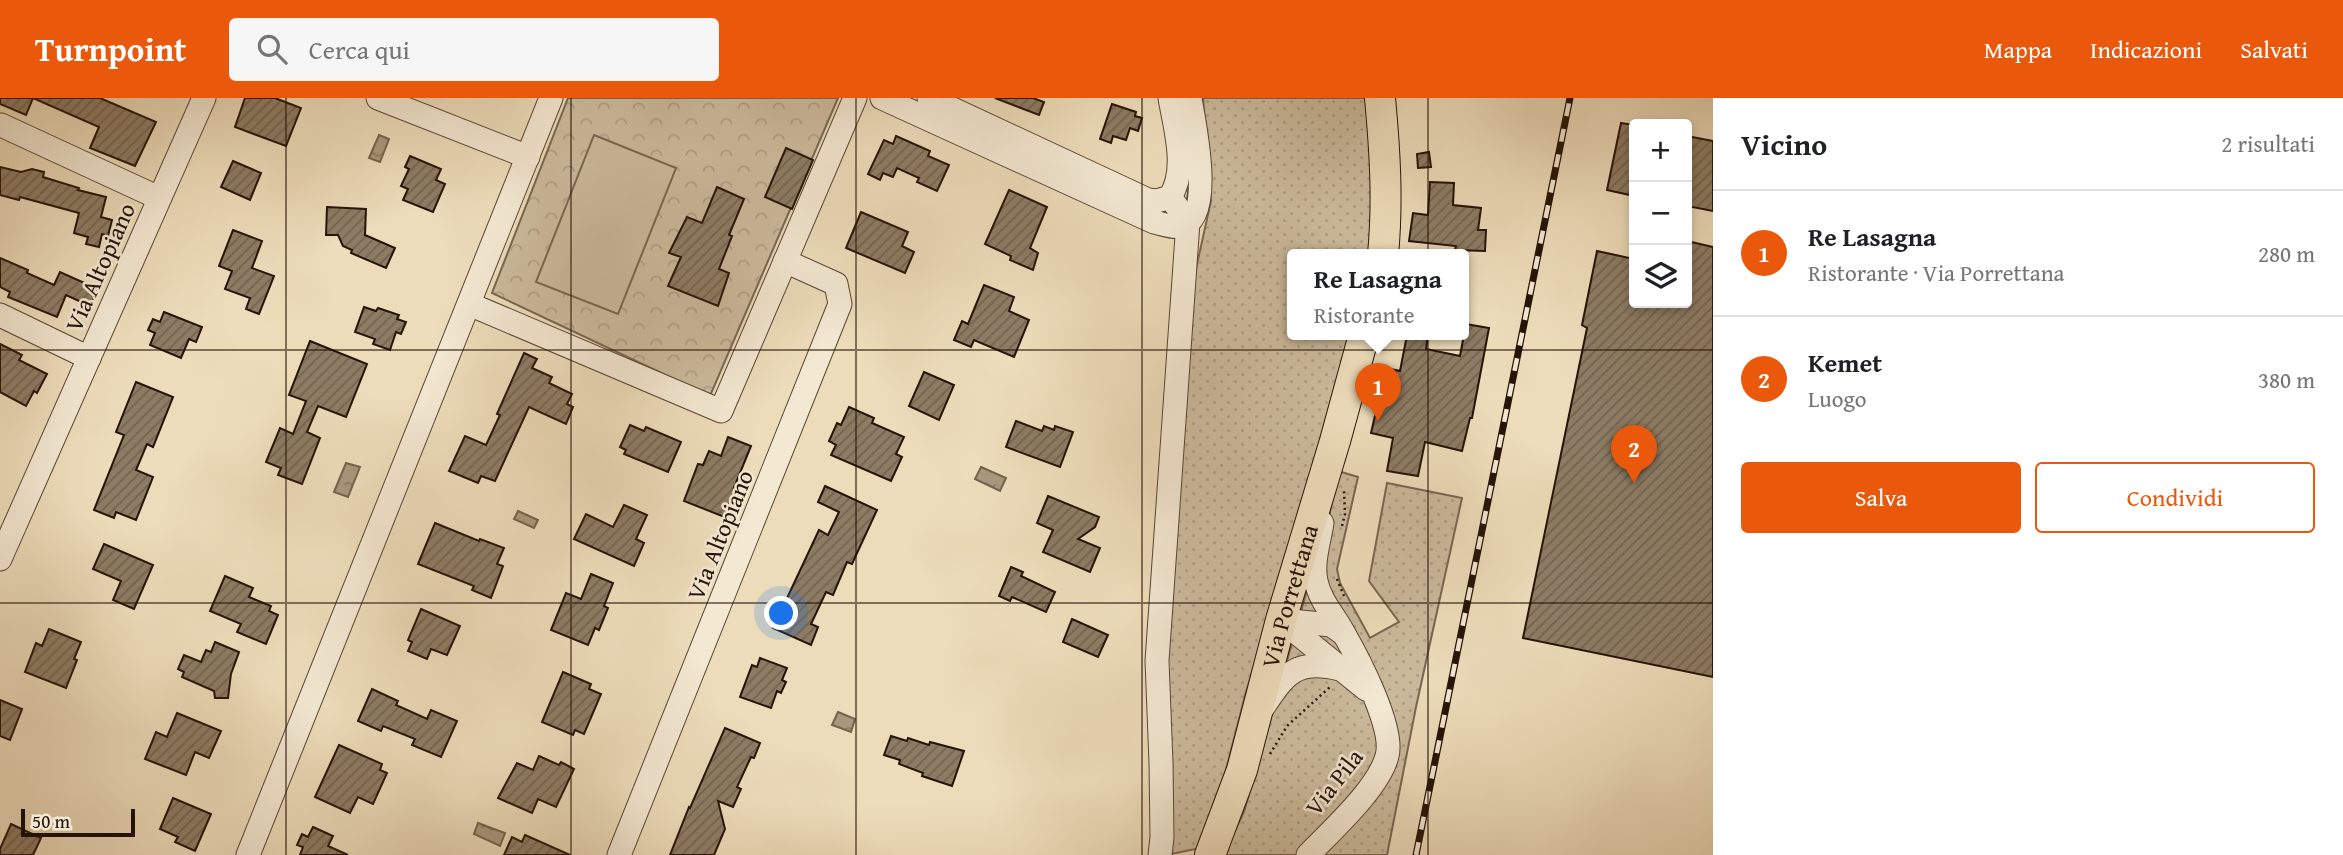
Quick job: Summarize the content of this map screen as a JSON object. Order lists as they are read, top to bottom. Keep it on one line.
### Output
{"streets":{"main road":["Via Porrettana"],"street":["Via Altopiano","Via Pila"]},"crossings":[["Via Porrettana","Via Pila"]],"scale_bar":"50 m","page":{"header":"Turnpoint","search":"Cerca qui","nav":["Mappa","Indicazioni","Salvati"],"heading":["Vicino","2 risultati"],"map_buttons":["+","−"],"list":[{"mark":"1","name":"Re Lasagna","note":"Ristorante · Via Porrettana","value":"280 m"},{"mark":"2","name":"Kemet","note":"Luogo","value":"380 m"}],"popup":["Re Lasagna","Ristorante"],"pins":["1","2"],"buttons":["Salva","Condividi"],"scale":"50 m"}}
